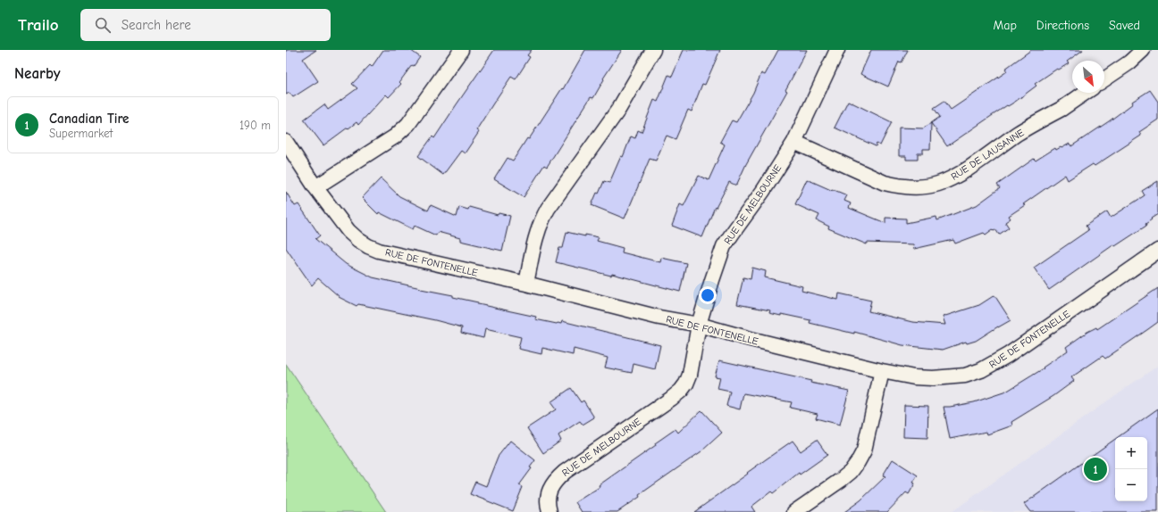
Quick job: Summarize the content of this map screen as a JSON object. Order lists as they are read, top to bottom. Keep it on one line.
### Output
{"streets":{"street":["RUE DE LAUSANNE","RUE DE MELBOURNE","RUE DE FONTENELLE"]},"crossings":[["RUE DE LAUSANNE","RUE DE MELBOURNE"],["RUE DE MELBOURNE","RUE DE FONTENELLE"]],"north":"bottom right","page":{"header":"Trailo","search":"Search here","nav":["Map","Directions","Saved"],"heading":"Nearby","list":[{"mark":"1","name":"Canadian Tire","note":"Supermarket","value":"190 m"}],"map_buttons":["+","−"],"pins":"1"}}
